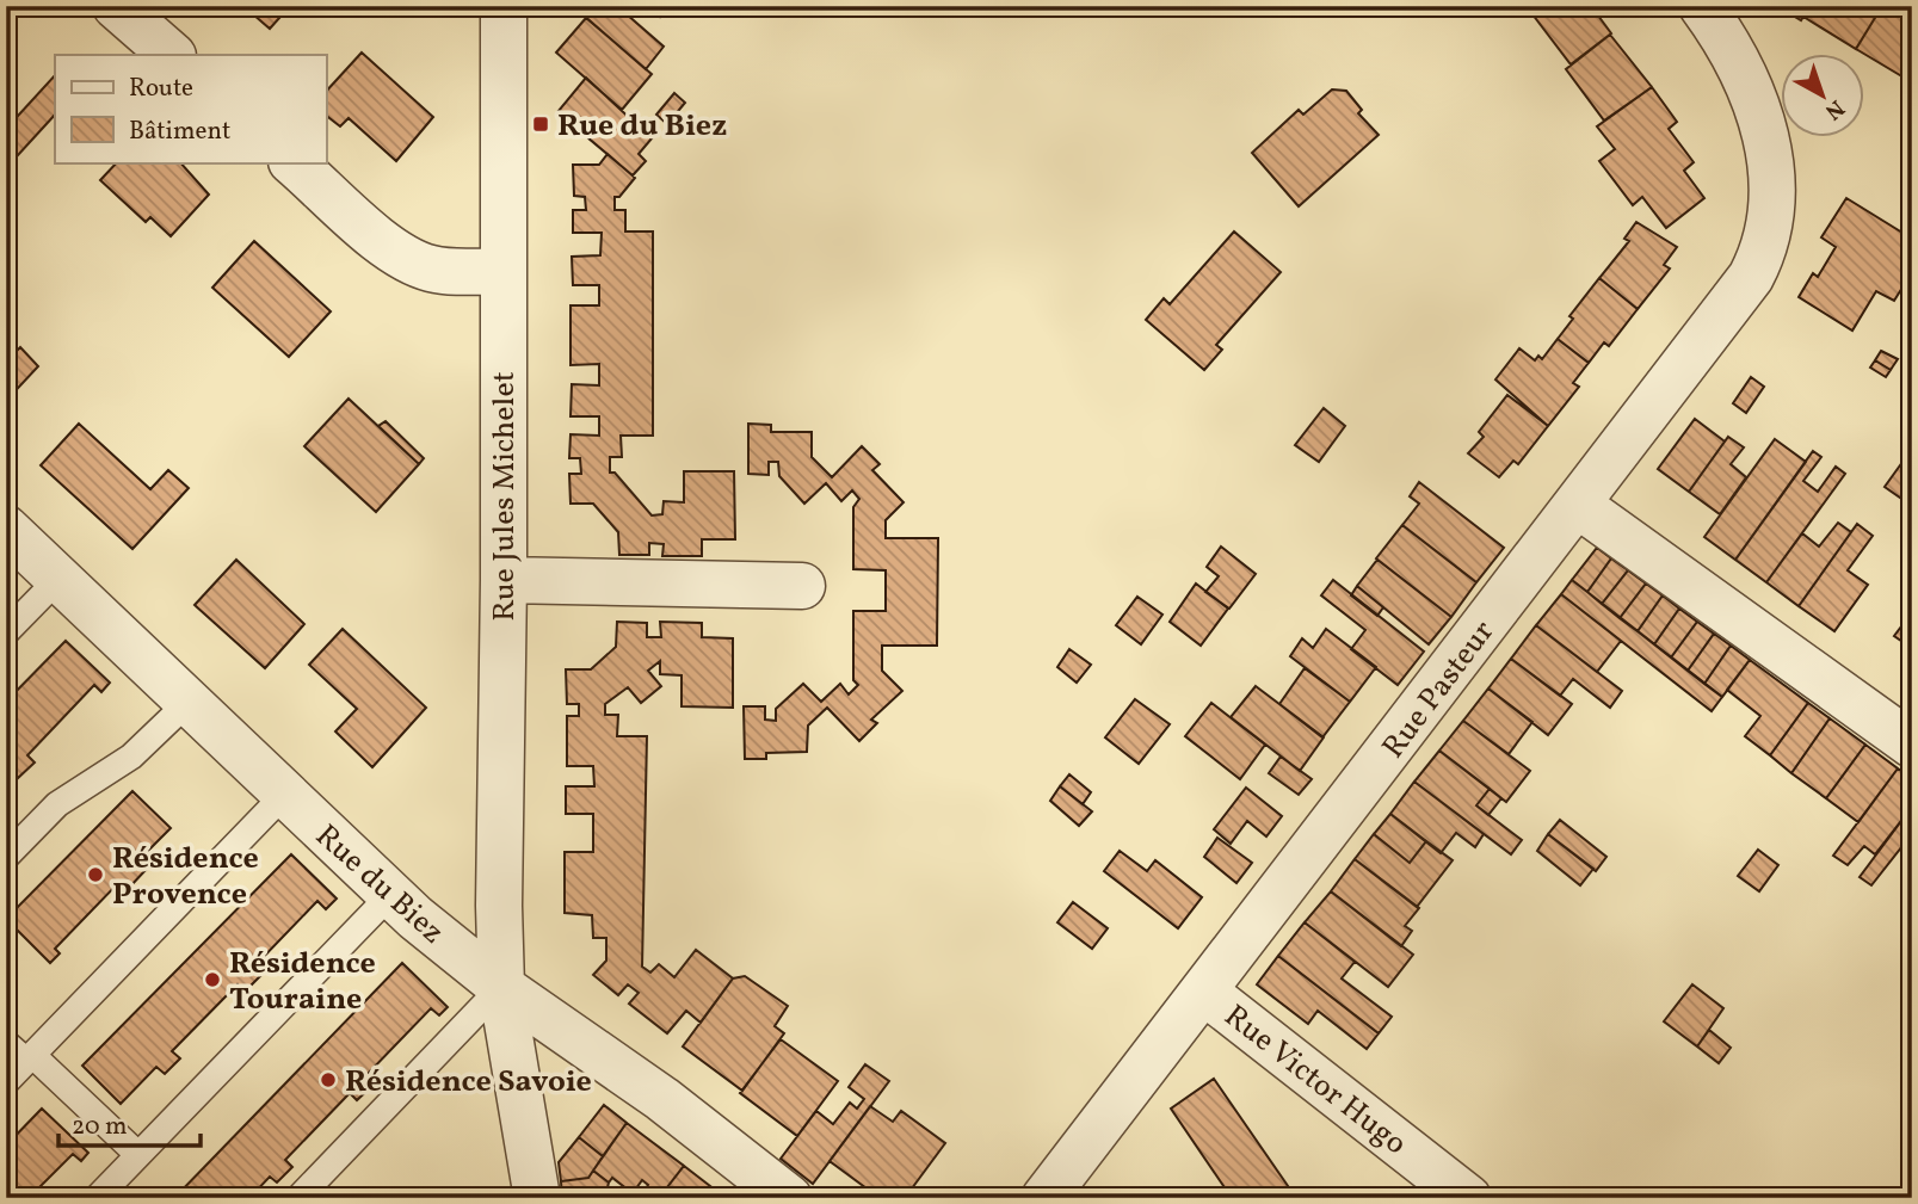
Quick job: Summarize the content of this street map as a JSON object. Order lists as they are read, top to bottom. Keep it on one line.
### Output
{"streets":{"street":["Rue Jules Michelet","Rue Pasteur","Rue du Biez","Rue Victor Hugo"]},"crossings":[["Rue Jules Michelet","Rue du Biez"],["Rue Pasteur","Rue Victor Hugo"]],"places":{"transit":["Rue du Biez"],"other":["Résidence Provence","Résidence Touraine","Résidence Savoie"]},"legend":["Route","Bâtiment"],"scale_bar":"20 m","north":"bottom right"}
